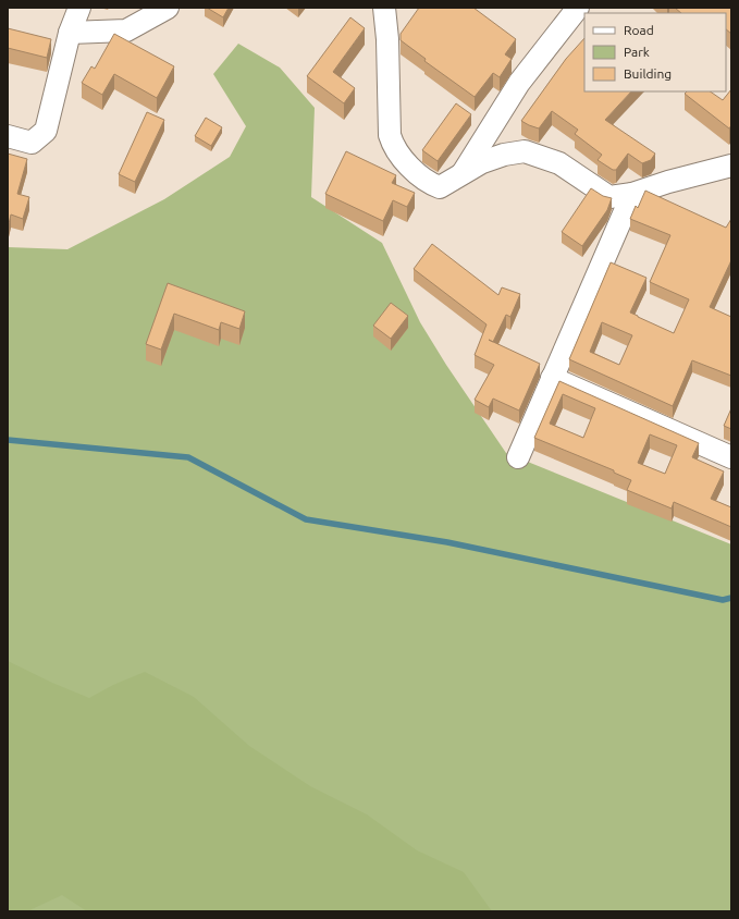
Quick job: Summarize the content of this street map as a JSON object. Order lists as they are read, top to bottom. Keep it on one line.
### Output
{"legend":["Road","Park","Building"]}
